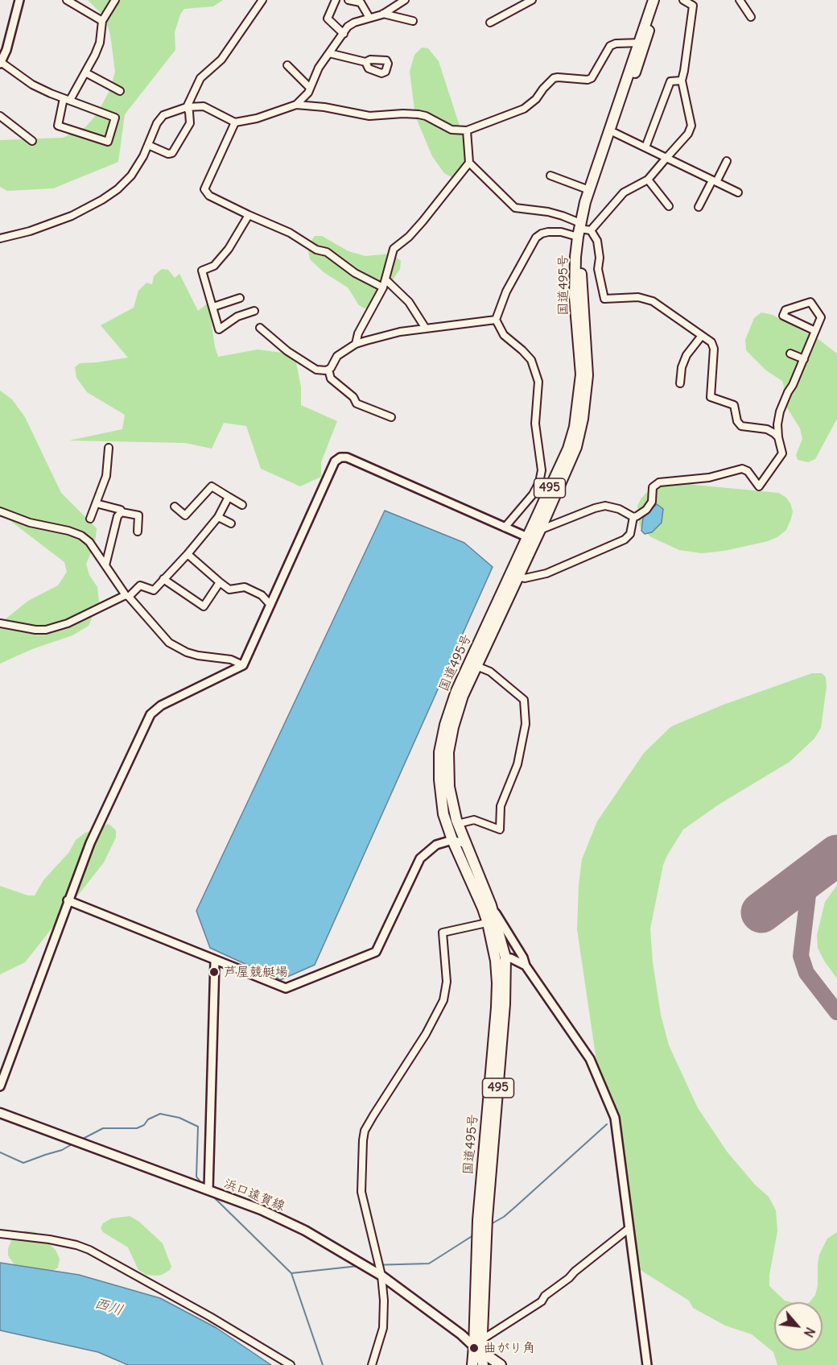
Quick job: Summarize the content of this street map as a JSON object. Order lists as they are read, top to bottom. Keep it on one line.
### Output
{"streets":{"main road":["国道495号","495","浜口遠賀線"]},"crossings":[["国道495号","浜口遠賀線"]],"water":["西川"],"places":["芦屋競艇場","曲がり角"],"north":"bottom right"}
